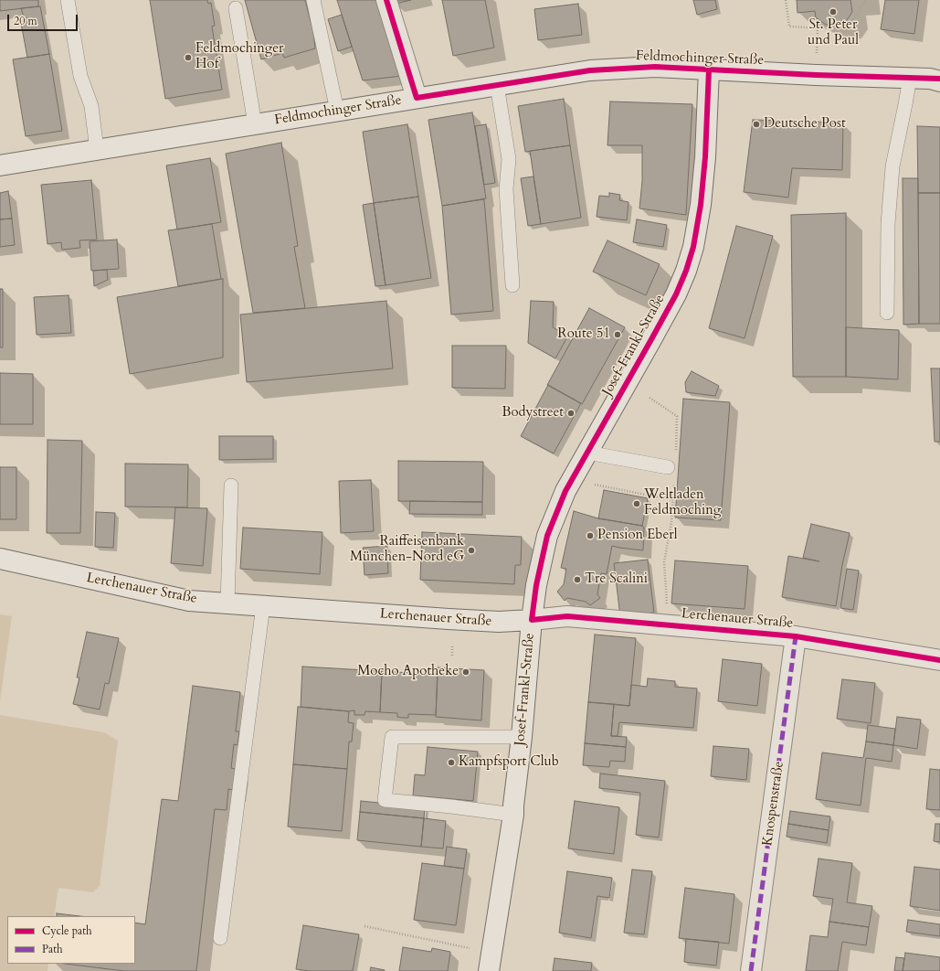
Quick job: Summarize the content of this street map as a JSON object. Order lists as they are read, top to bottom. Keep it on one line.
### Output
{"streets":{"main road":["Feldmochinger Straße","Josef-Frankl-Straße","Lerchenauer Straße","Knospenstraße"]},"crossings":[["Feldmochinger Straße","Josef-Frankl-Straße"],["Josef-Frankl-Straße","Lerchenauer Straße"],["Lerchenauer Straße","Knospenstraße"]],"places":["St. Peter und Paul","Feldmochinger Hof","Deutsche Post","Route 51","Bodystreet","Weltladen Feldmoching","Pension Eberl","Raiffeisenbank München-Nord eG","Tre Scalini","Mocho Apotheke","Kampfsport Club"],"legend":["Cycle path","Path"],"scale_bar":"20 m"}
